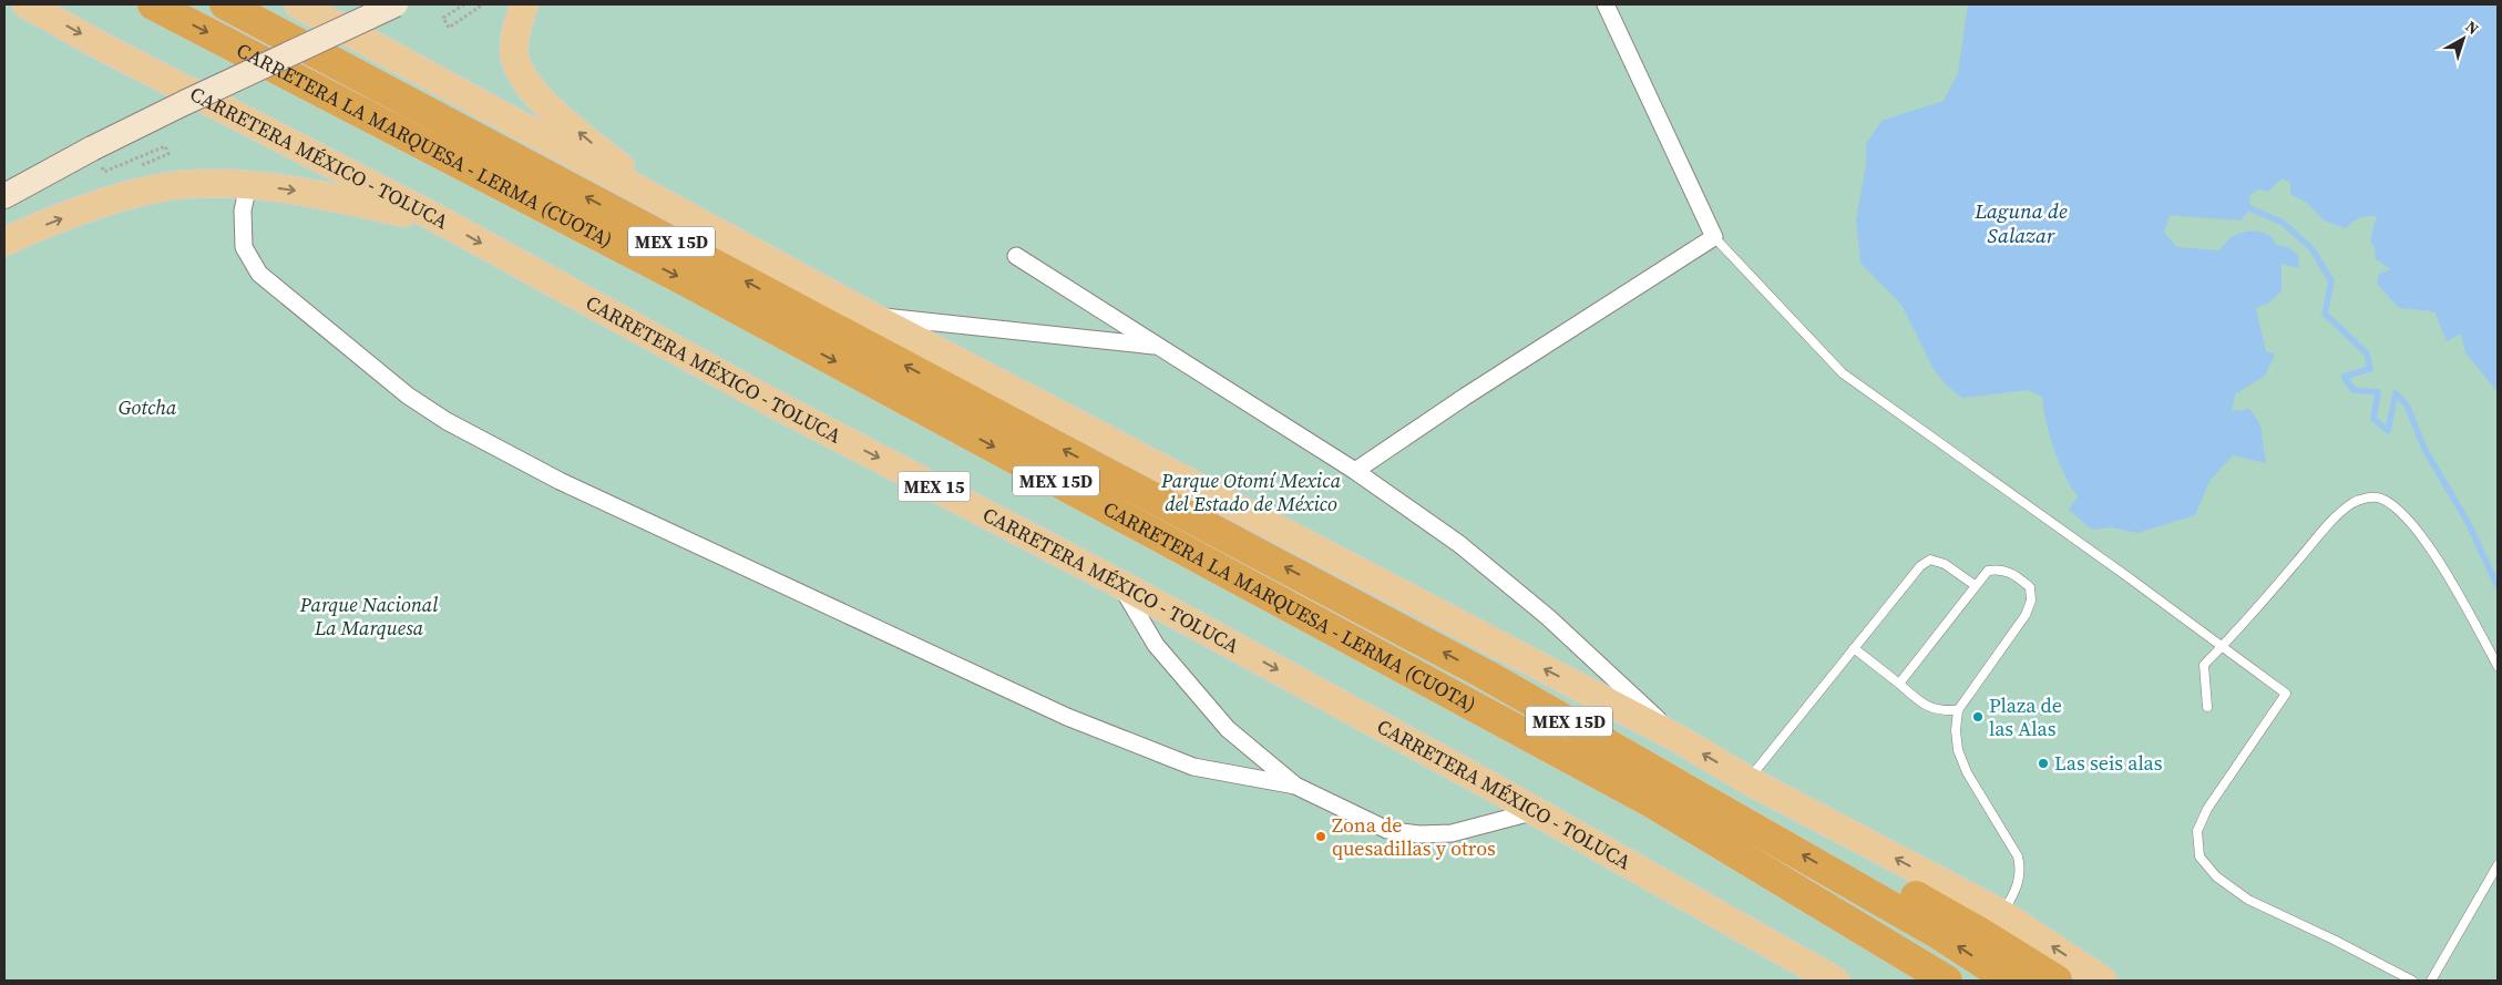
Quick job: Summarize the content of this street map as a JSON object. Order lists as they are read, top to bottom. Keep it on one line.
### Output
{"streets":{"highway":["CARRETERA LA MARQUESA - LERMA (CUOTA)","MEX 15D"],"main road":["CARRETERA MÉXICO - TOLUCA","MEX 15"]},"water":["Laguna de Salazar"],"parks":["Gotcha","Parque Otomí Mexica del Estado de México","Parque Nacional La Marquesa"],"places":["Plaza de las Alas","Las seis alas","Zona de quesadillas y otros"],"north":"top right"}
